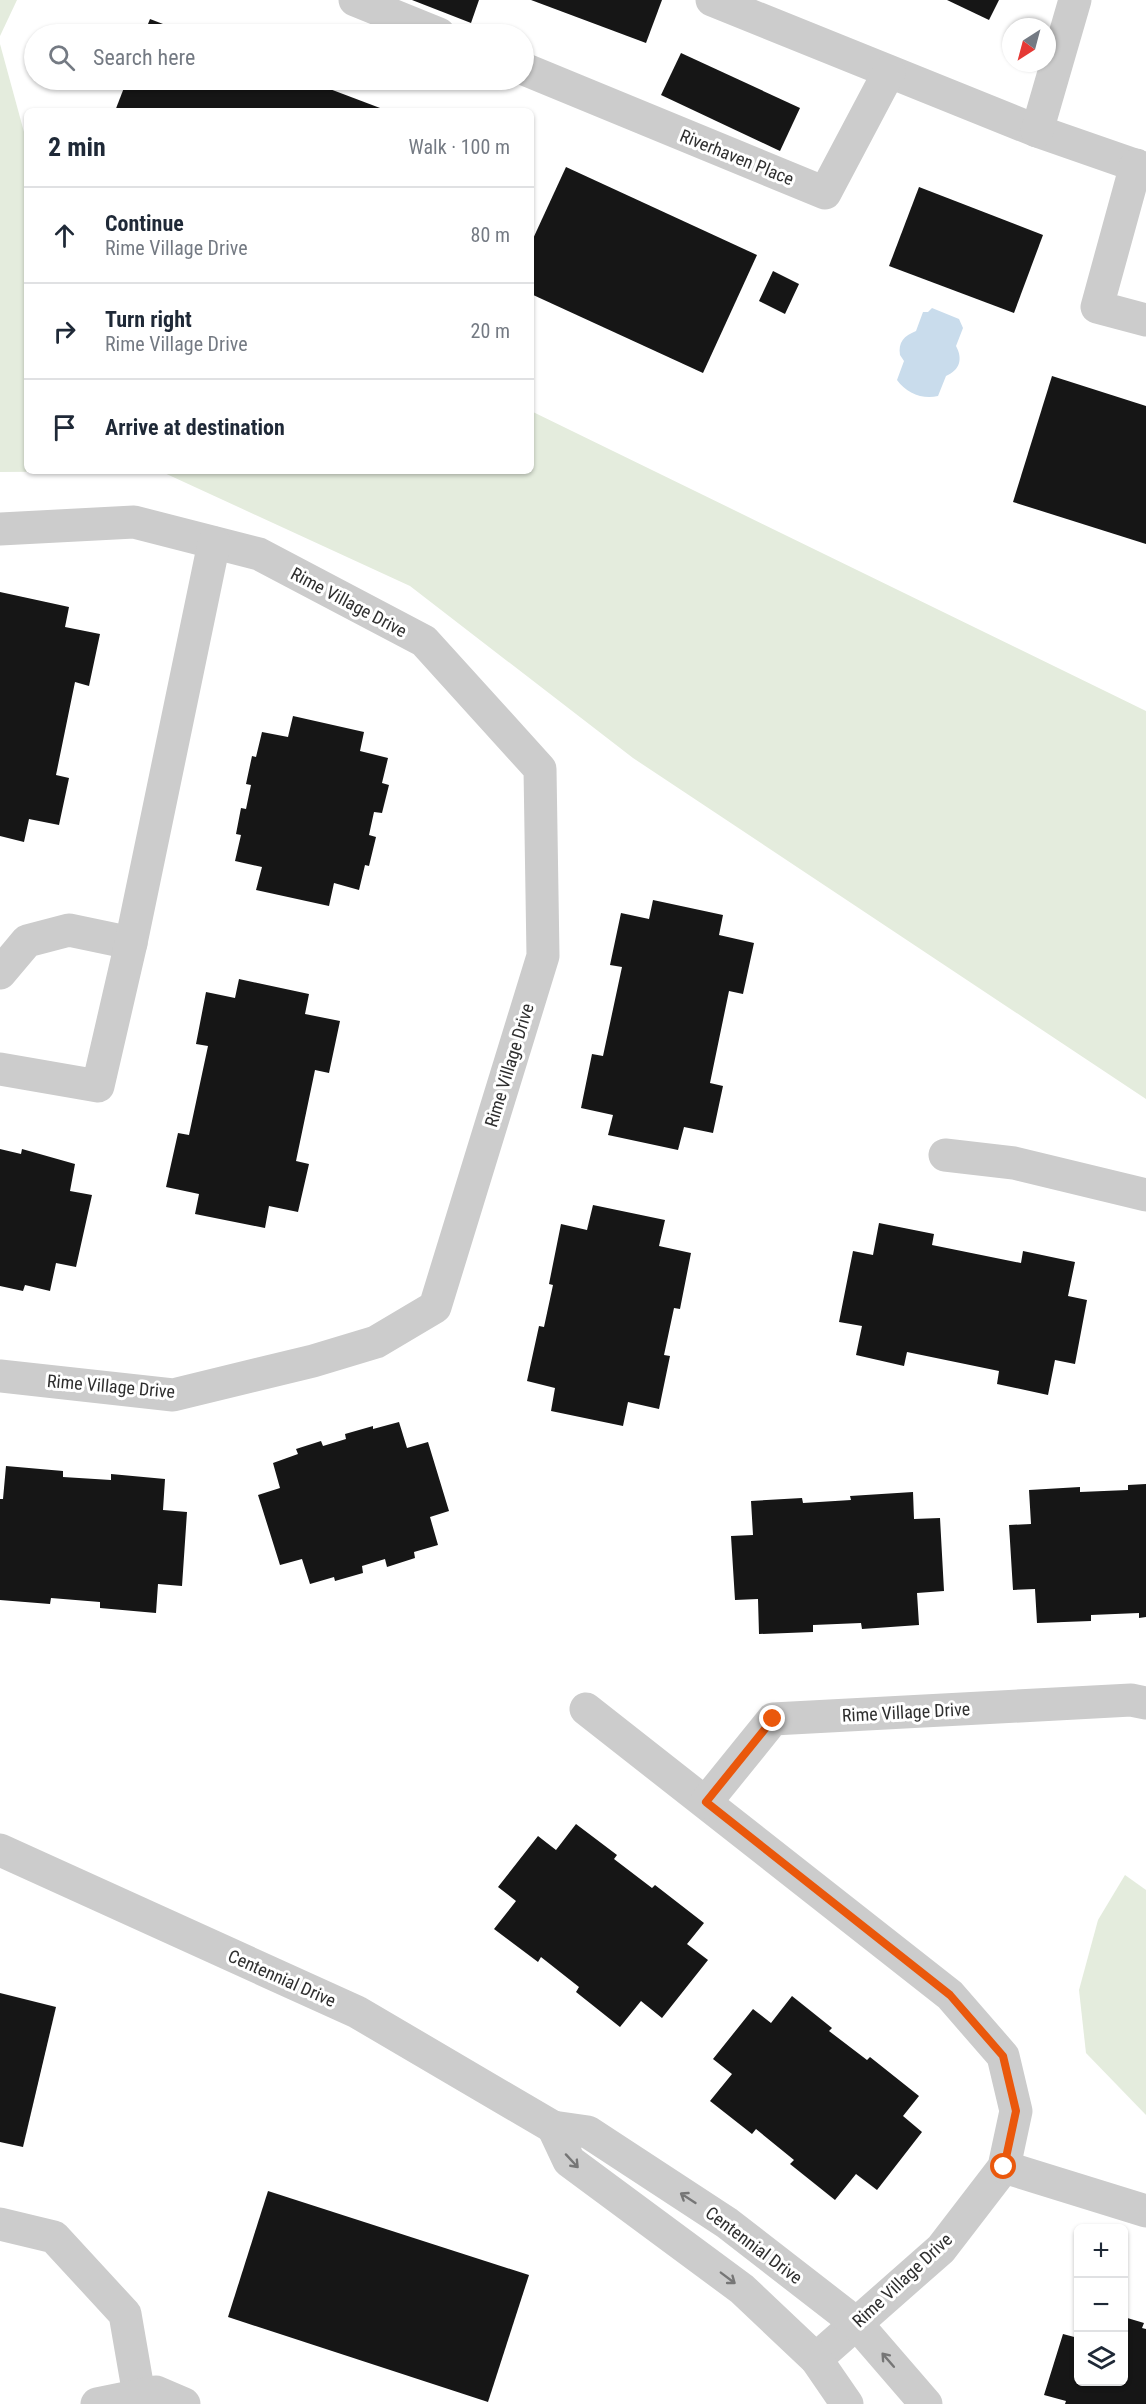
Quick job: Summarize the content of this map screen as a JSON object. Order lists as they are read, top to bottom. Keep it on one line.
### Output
{"streets":{"street":["Riverhaven Place","Rime Village Drive","Centennial Drive"]},"crossings":[["Rime Village Drive","Centennial Drive"]],"north":"bottom left","page":{"search":"Search here","heading":["2 min","Walk · 100 m"],"list":[["Continue","Rime Village Drive","80 m"],["Turn right","Rime Village Drive","20 m"],"Arrive at destination"],"map_buttons":["+","−"]}}
